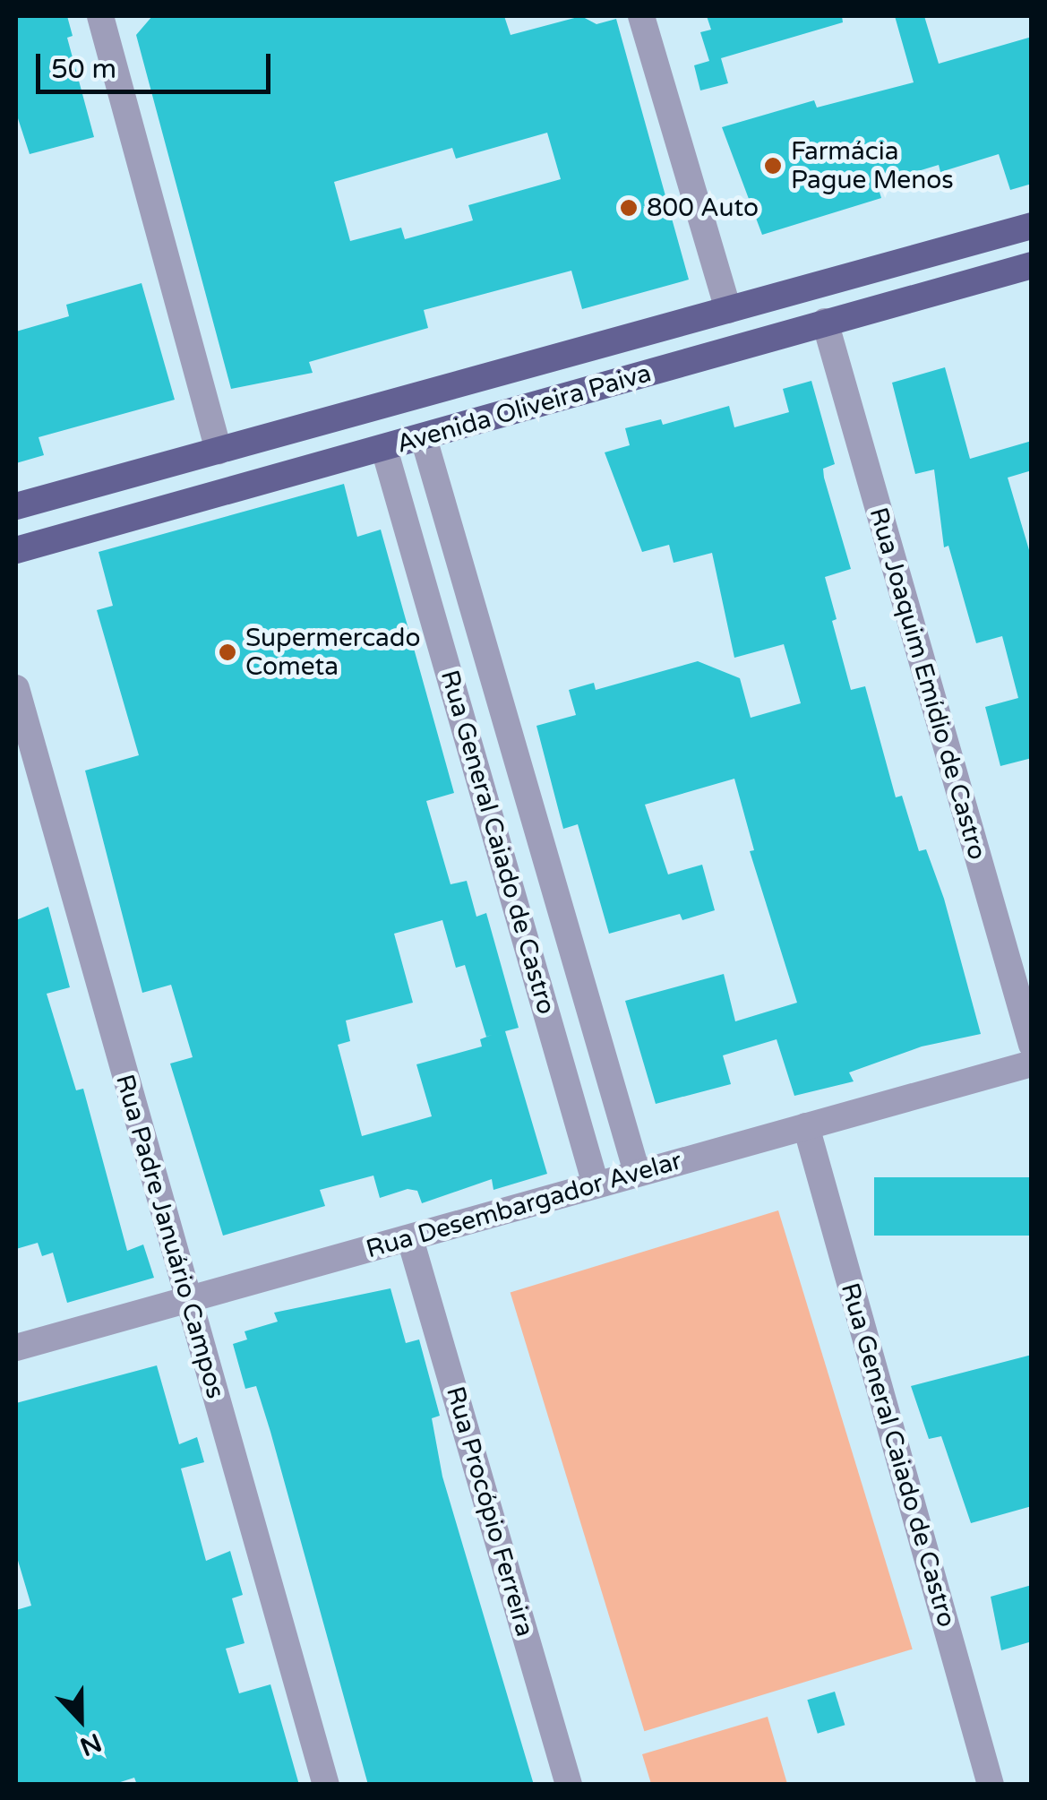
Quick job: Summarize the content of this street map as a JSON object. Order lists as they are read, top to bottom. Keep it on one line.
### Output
{"streets":{"main road":["Avenida Oliveira Paiva"],"street":["Rua Joaquim Emídio de Castro","Rua General Caiado de Castro","Rua Desembargador Avelar","Rua Padre Januário Campos","Rua Procópio Ferreira"]},"crossings":[["Avenida Oliveira Paiva","Rua Joaquim Emídio de Castro"],["Avenida Oliveira Paiva","Rua General Caiado de Castro"],["Rua General Caiado de Castro","Rua Desembargador Avelar"],["Rua Desembargador Avelar","Rua Padre Januário Campos"],["Rua Desembargador Avelar","Rua Procópio Ferreira"]],"places":["Farmácia Pague Menos","800 Auto","Supermercado Cometa"],"scale_bar":"50 m","north":"bottom"}
